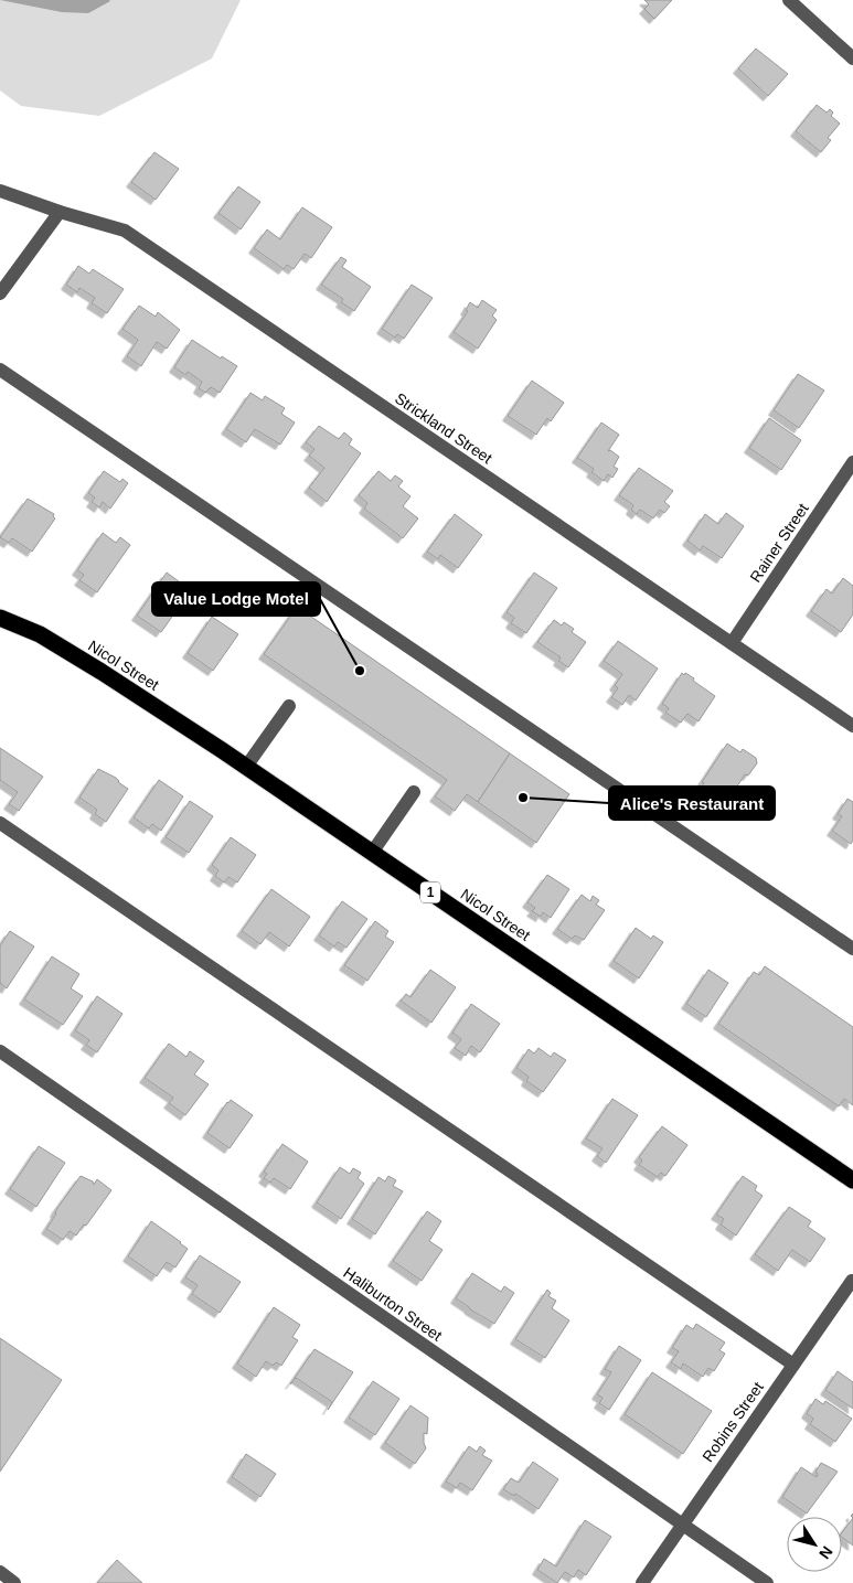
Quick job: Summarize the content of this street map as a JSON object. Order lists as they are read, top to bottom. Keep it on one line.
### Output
{"streets":{"highway":["Nicol Street","1"],"street":["Strickland Street","Rainer Street","Haliburton Street","Robins Street"]},"crossings":[["Strickland Street","Rainer Street"],["Haliburton Street","Robins Street"]],"places":["Value Lodge Motel","Alice's Restaurant"],"north":"bottom right"}
